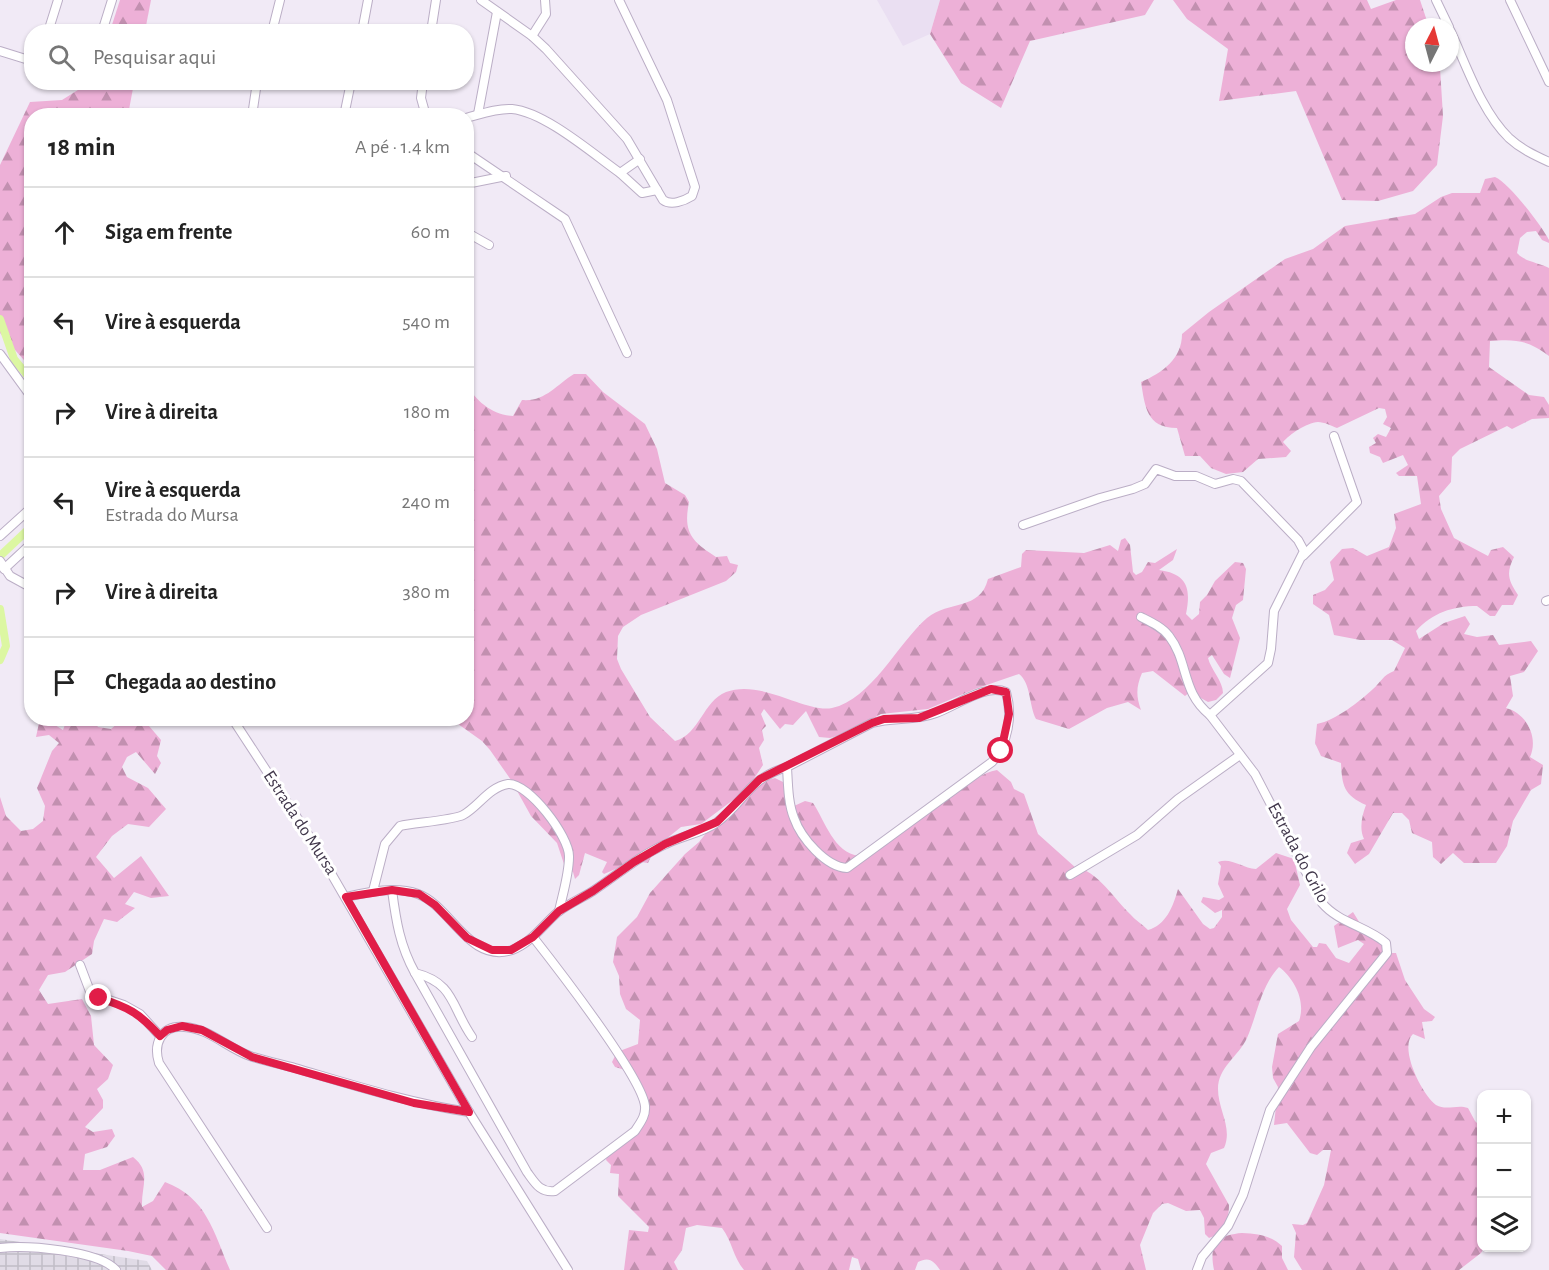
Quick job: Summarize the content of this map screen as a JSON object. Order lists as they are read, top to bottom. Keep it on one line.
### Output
{"streets":{"street":["Estrada do Mursa","Estrada do Grilo"]},"north":"top","page":{"search":"Pesquisar aqui","heading":["18 min","A pé · 1.4 km"],"list":[["Siga em frente","60 m"],["Vire à esquerda","540 m"],["Vire à direita","180 m"],["Vire à esquerda","Estrada do Mursa","240 m"],["Vire à direita","380 m"],"Chegada ao destino"],"map_buttons":["+","−"]}}
